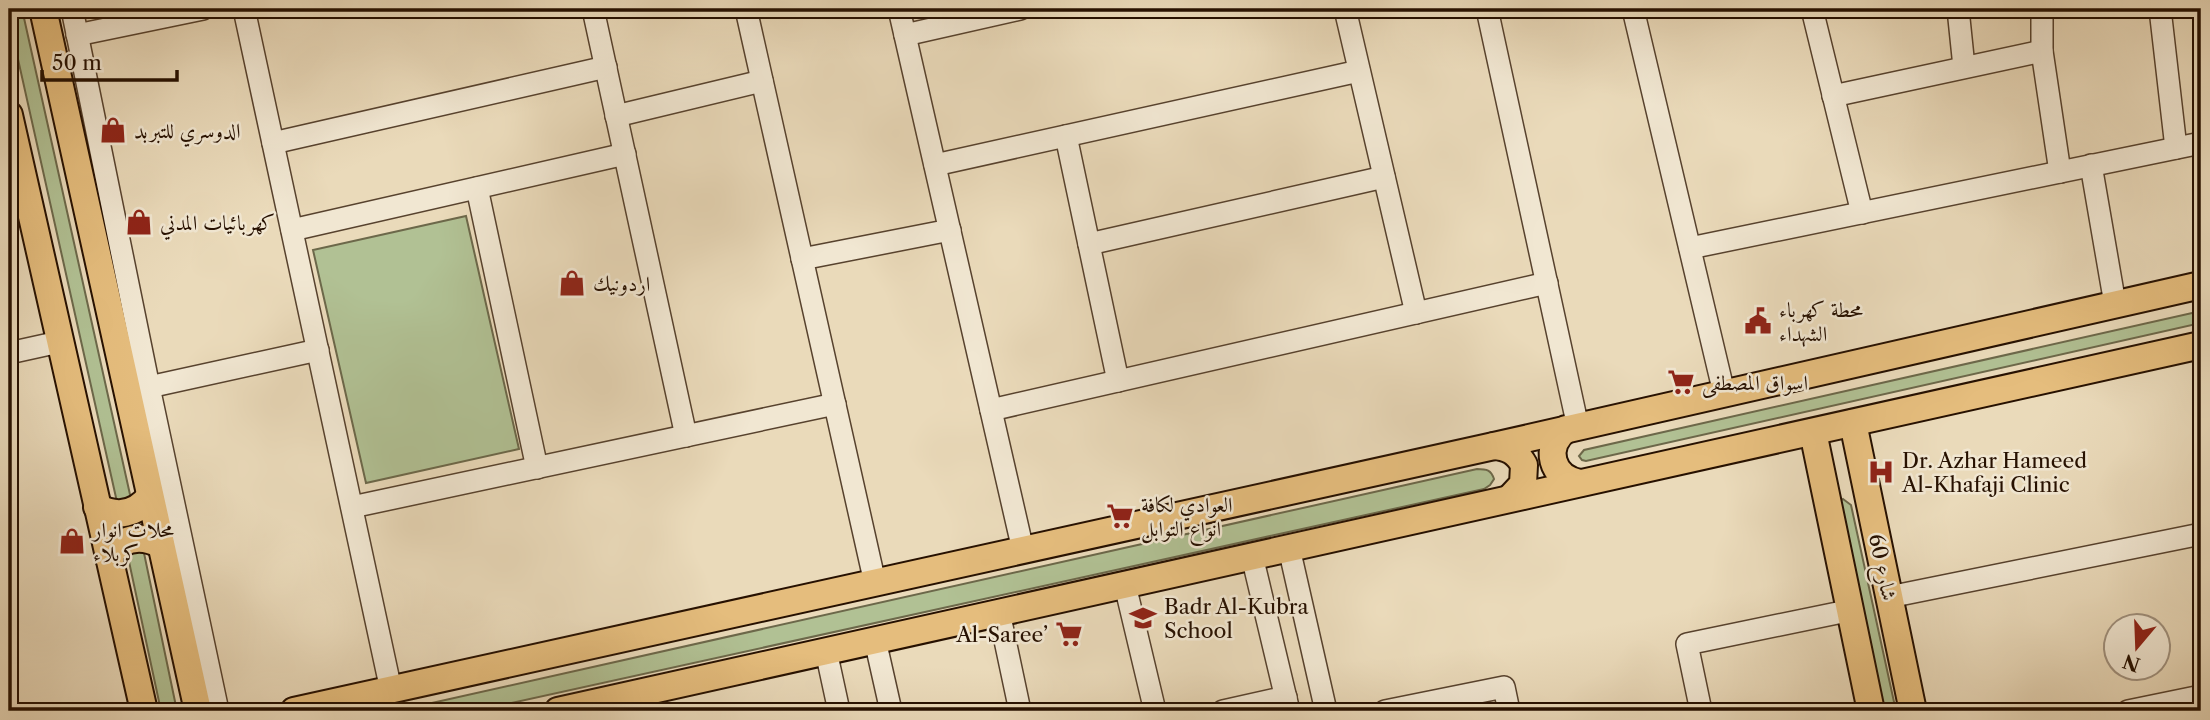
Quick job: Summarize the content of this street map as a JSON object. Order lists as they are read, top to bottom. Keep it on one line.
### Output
{"streets":{"main road":["شارع 60"]},"places":{"shop":["الدوسري للتبربد","كهربائيات المدني","اردونيك","محلات انوار كربلاء"],"public building":["محطة كهرباء الشهداء"],"supermarket":["اسواق المصطفى","العوادي لكافة انواع التوابل","Al-Saree’"],"hospital":["Dr. Azhar Hameed Al-Khafaji Clinic"],"school or university":["Badr Al-Kubra School"]},"scale_bar":"50 m","north":"bottom"}
